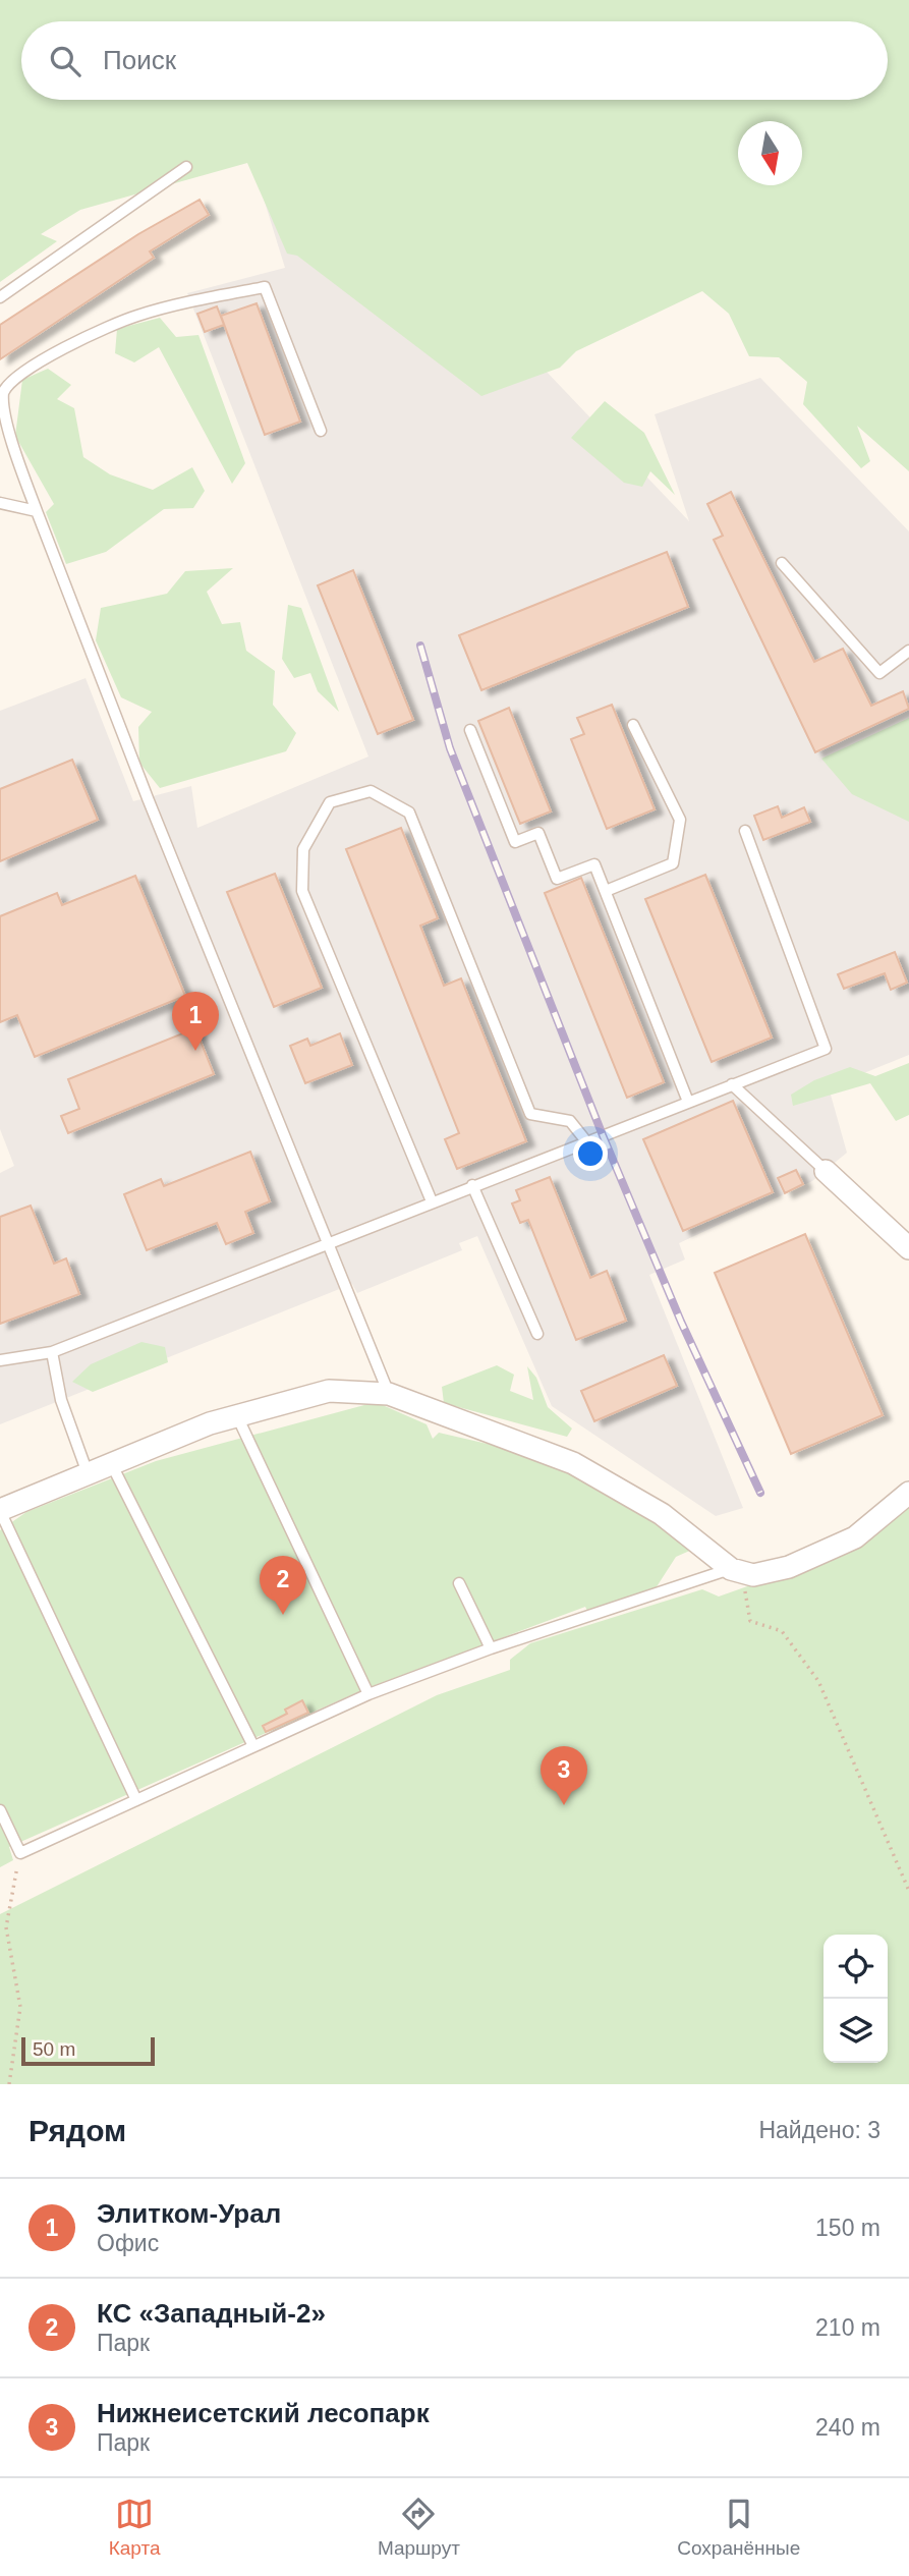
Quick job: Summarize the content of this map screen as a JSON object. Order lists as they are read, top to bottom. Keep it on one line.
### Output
{"scale_bar":"50 m","north":"bottom","page":{"search":"Поиск","pins":["1","2","3"],"scale":"50 m","heading":["Рядом","Найдено: 3"],"list":[{"mark":"1","name":"Элитком-Урал","note":"Офис","value":"150 m"},{"mark":"2","name":"КС «Западный-2»","note":"Парк","value":"210 m"},{"mark":"3","name":"Нижнеисетский лесопарк","note":"Парк","value":"240 m"}],"nav":["Карта","Маршрут","Сохранённые"]}}
